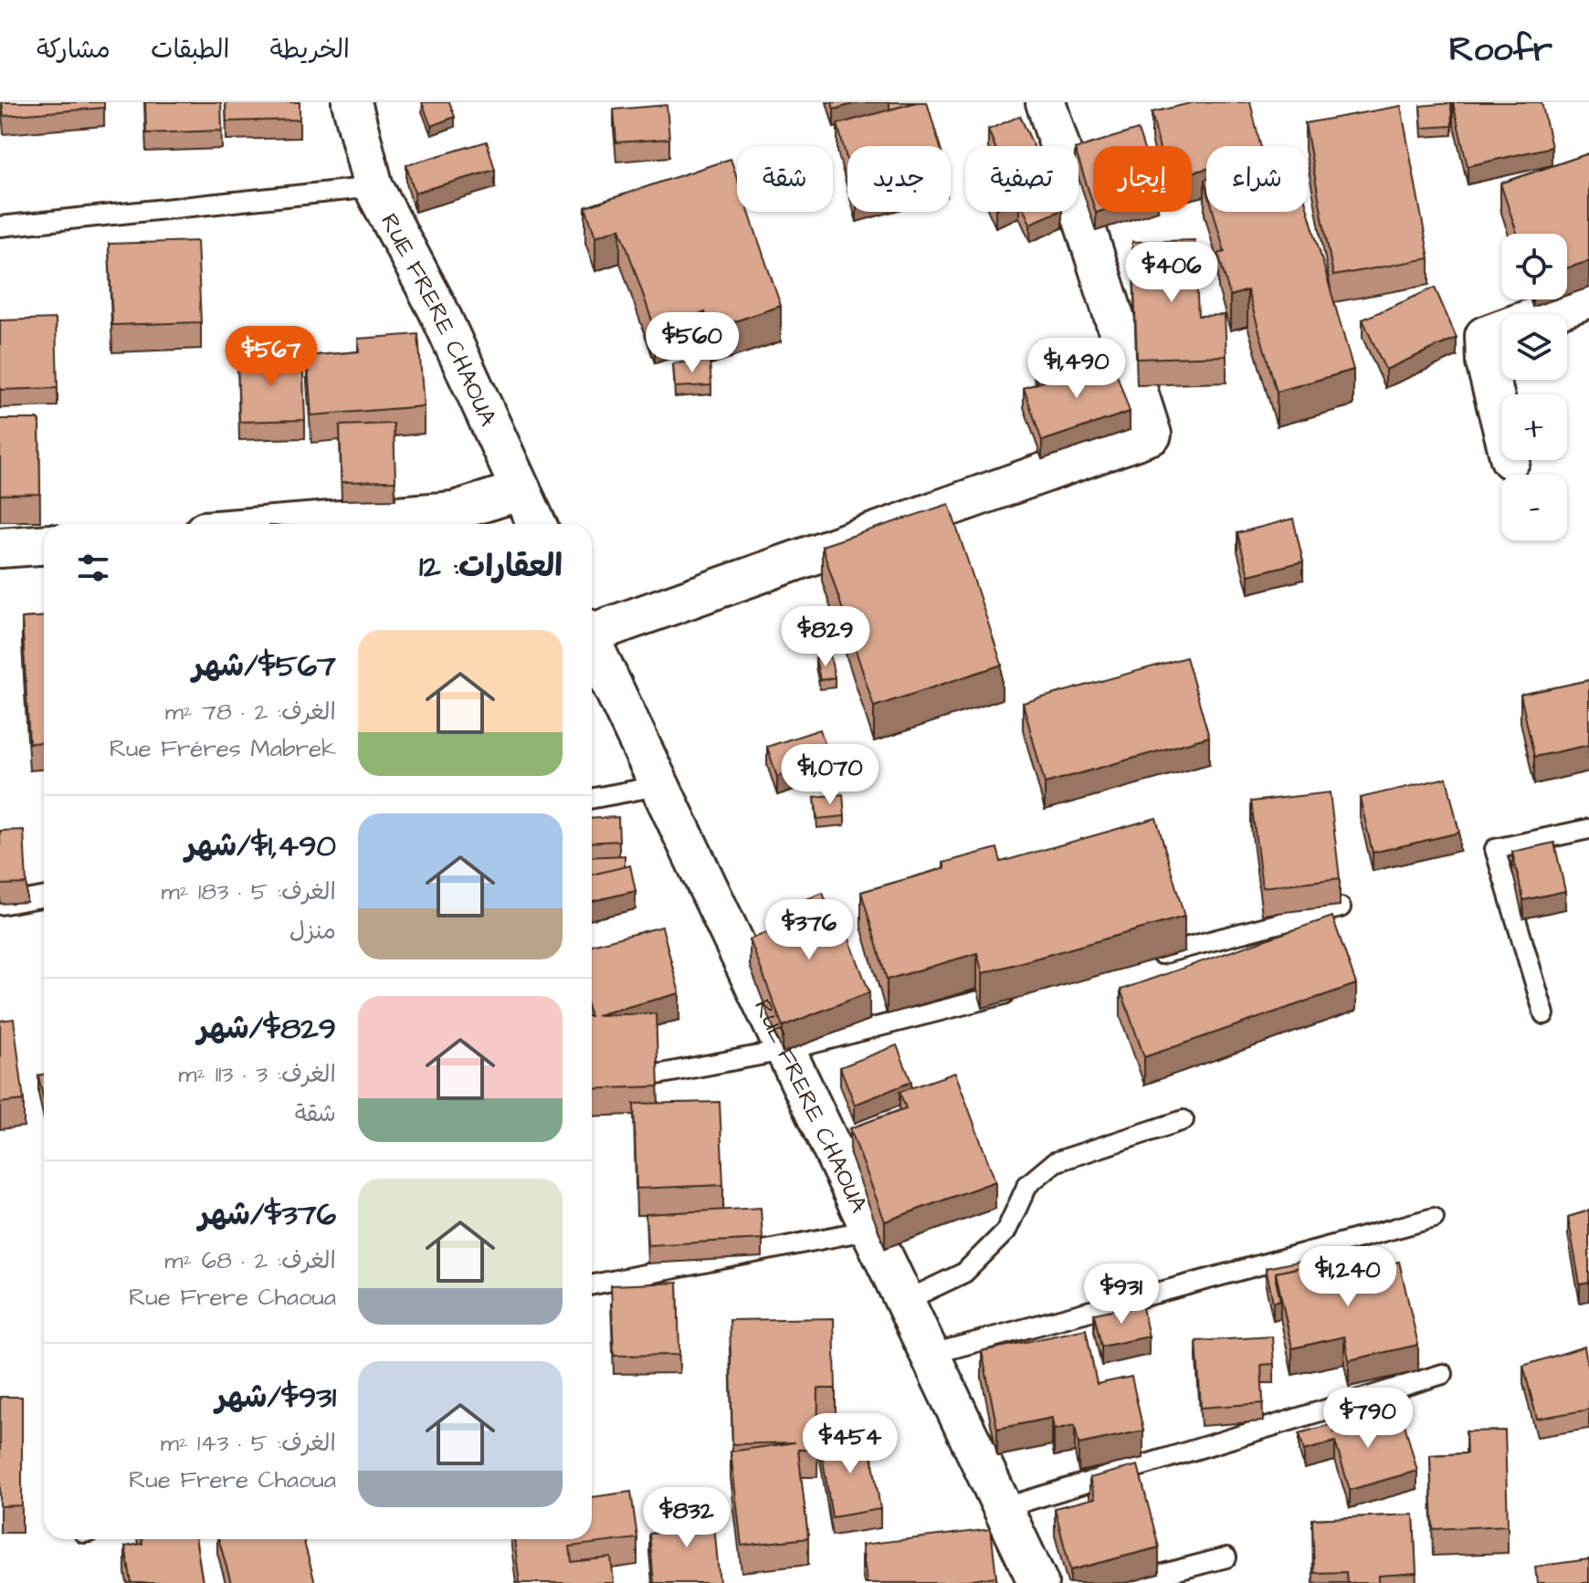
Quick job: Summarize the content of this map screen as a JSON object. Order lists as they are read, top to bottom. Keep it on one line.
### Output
{"streets":{"street":["RUE FRERE CHAOUA"]},"page":{"header":"Roofr","nav":["الخريطة","الطبقات","مشاركة"],"chip":["شراء","إيجار","تصفية","جديد","شقة"],"map_buttons":["+","−"],"price":["$406","$560","$567","$1,490","$829","$1,070","$376","$1,240","$931","$790","$454","$832"],"heading":"العقارات: 12","list":[{"name":"$567/شهر","note":"الغرف: 2 · 78 m² · Rue Fréres Mabrek"},{"name":"$1,490/شهر","note":"الغرف: 5 · 183 m² · منزل"},{"name":"$829/شهر","note":"الغرف: 3 · 113 m² · شقة"},{"name":"$376/شهر","note":"الغرف: 2 · 68 m² · Rue Frere Chaoua"},{"name":"$931/شهر","note":"الغرف: 5 · 143 m² · Rue Frere Chaoua"}]}}
